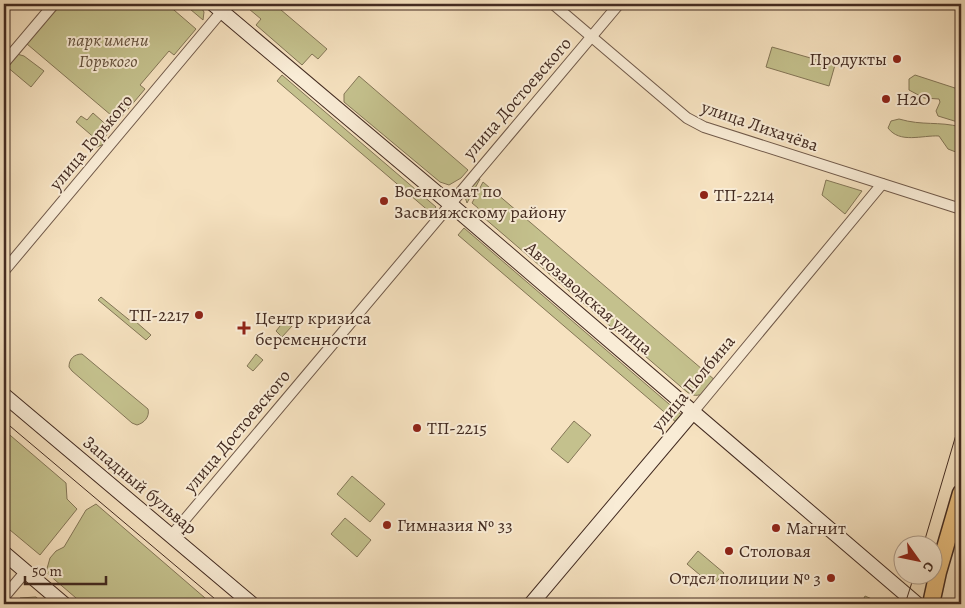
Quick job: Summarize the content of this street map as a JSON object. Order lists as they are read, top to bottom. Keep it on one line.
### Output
{"streets":{"street":["улица Достоевского","улица Лихачёва","улица Горького","Автозаводская улица","улица Полбина","Западный бульвар"]},"crossings":[["улица Достоевского","улица Лихачёва"],["улица Достоевского","Автозаводская улица"],["улица Достоевского","Западный бульвар"],["улица Лихачёва","улица Полбина"],["улица Горького","Автозаводская улица"],["Автозаводская улица","улица Полбина"]],"parks":["парк имени Горького"],"places":{"other":["Продукты","H2O","ТП-2214","Военкомат по Засвияжскому району","ТП-2217","ТП-2215","Гимназия № 33","Магнит","Столовая","Отдел полиции № 3"],"health":["Центр кризиса беременности"]},"scale_bar":"50 m","north":"bottom right"}
